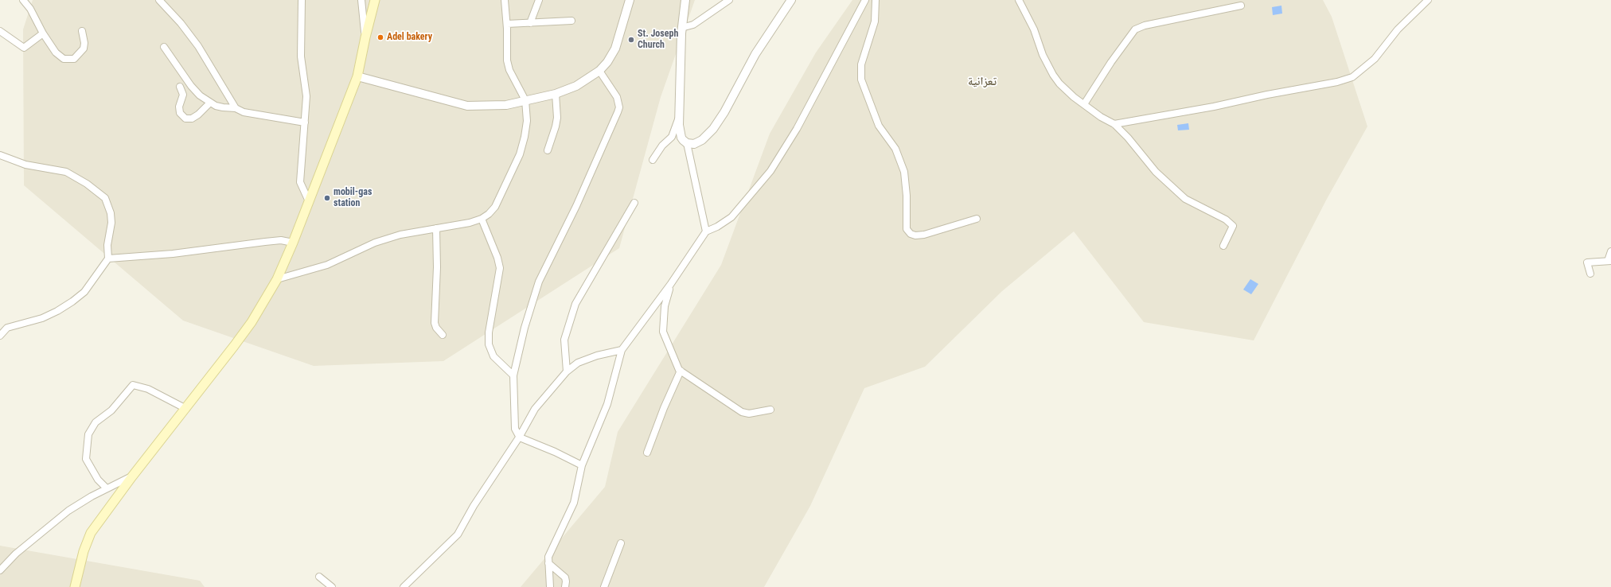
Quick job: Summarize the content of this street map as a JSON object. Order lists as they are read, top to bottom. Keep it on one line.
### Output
{"districts":["تعزانية"],"places":["Adel bakery","St. Joseph Church","mobil-gas station"]}
